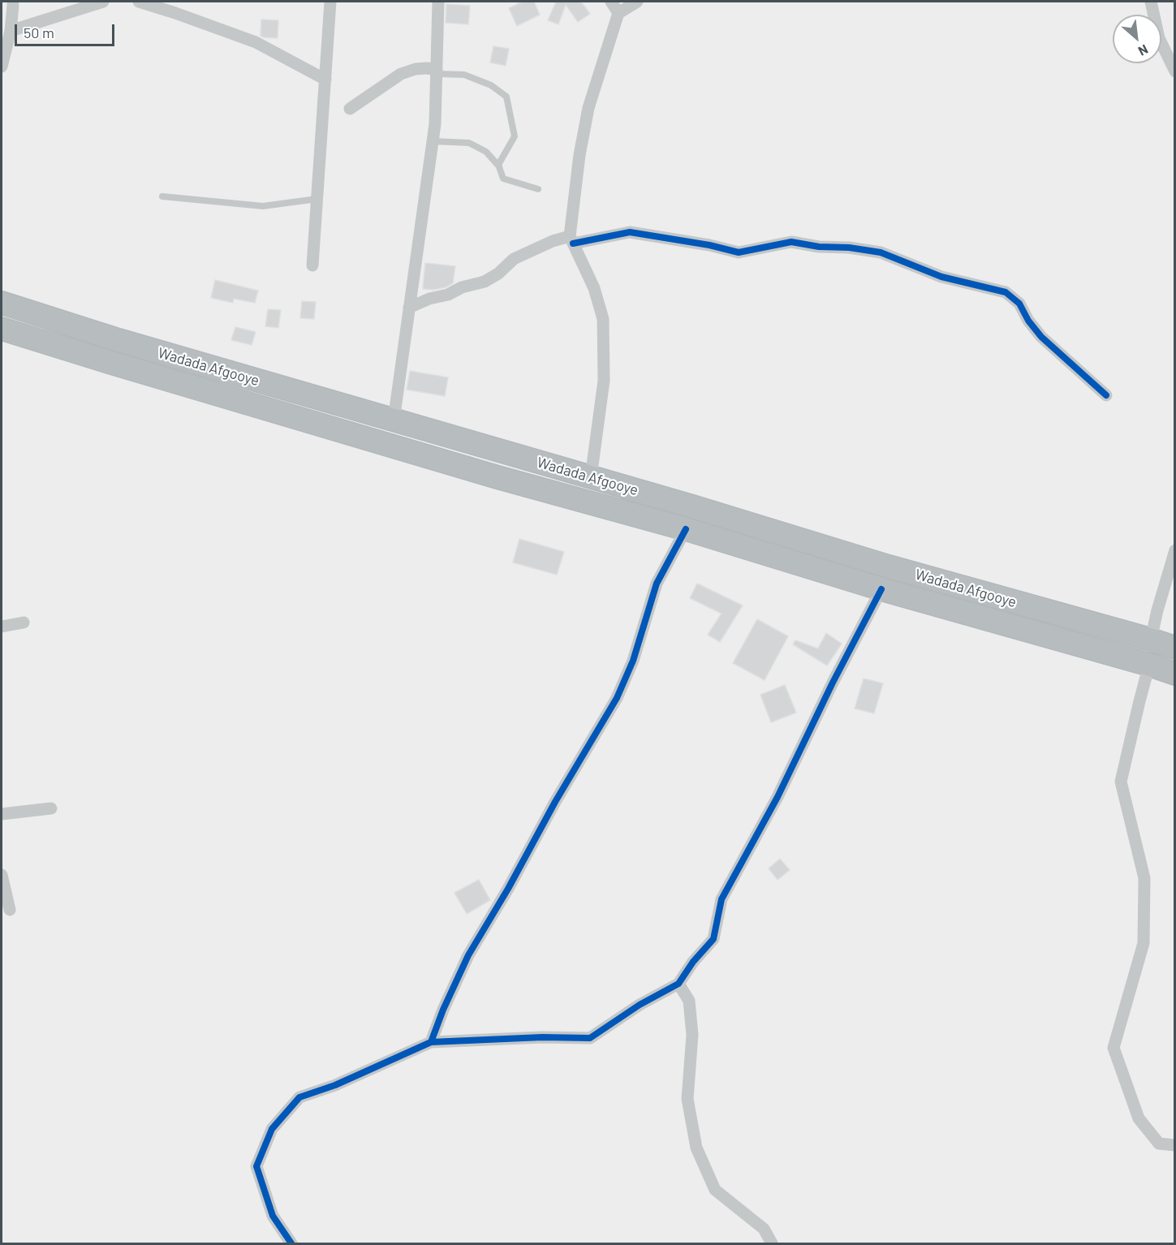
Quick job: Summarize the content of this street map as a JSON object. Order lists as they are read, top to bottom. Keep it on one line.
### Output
{"streets":{"highway":["Wadada Afgooye"]},"scale_bar":"50 m","north":"bottom right"}
